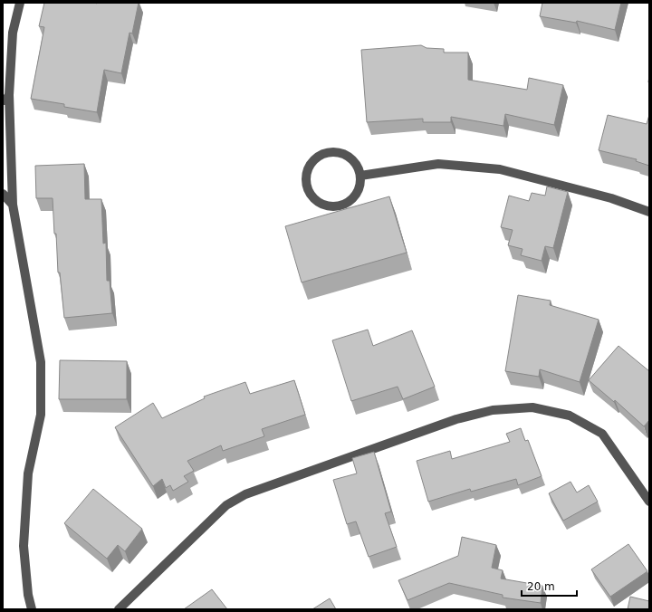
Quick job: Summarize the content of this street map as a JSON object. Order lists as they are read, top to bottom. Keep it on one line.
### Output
{"scale_bar":"20 m"}
